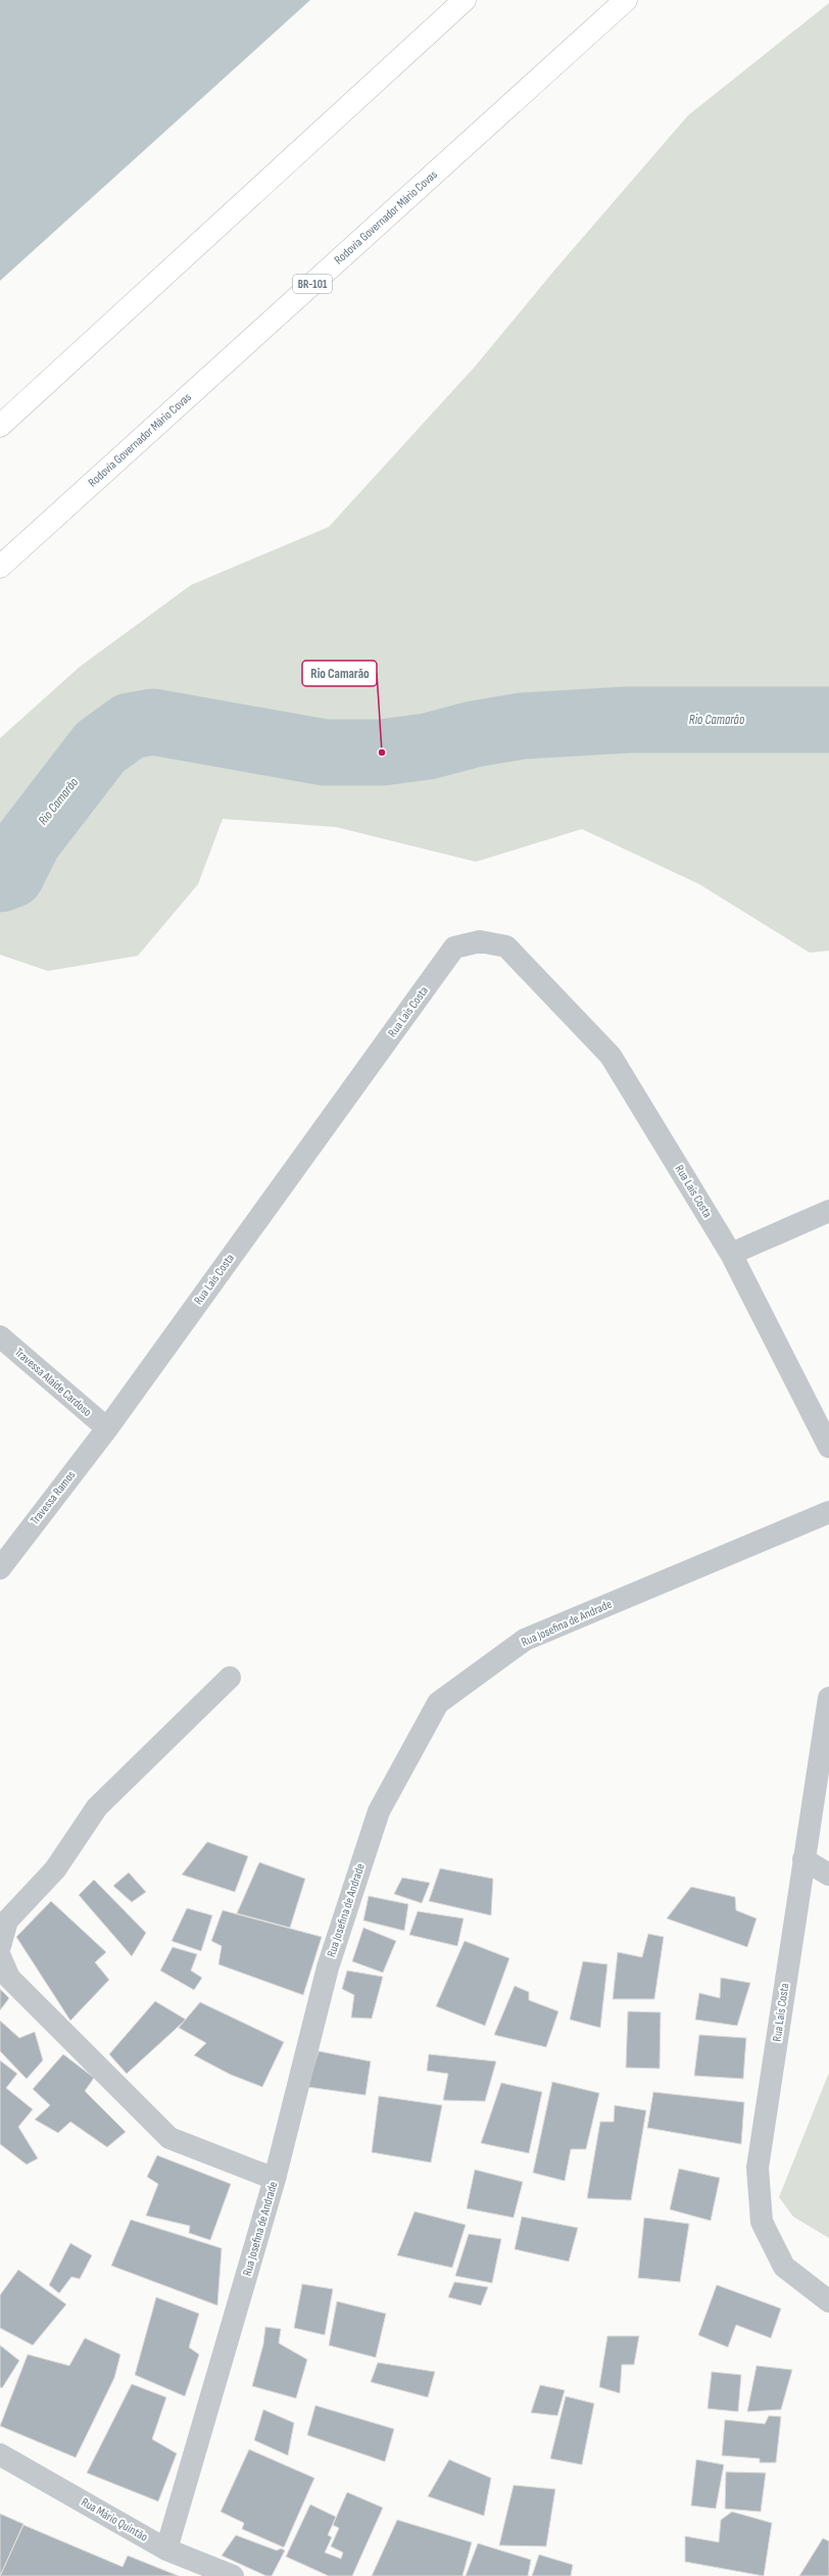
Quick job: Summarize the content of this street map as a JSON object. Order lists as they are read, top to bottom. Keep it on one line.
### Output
{"streets":{"highway":["Rodovia Governador Mário Covas","BR-101"],"street":["Rua Laís Costa","Travessa Alaíde Cardoso","Travessa Ramos","Rua Josefina de Andrade","Rua Mário Quintão"]},"crossings":[["Rua Laís Costa","Travessa Alaíde Cardoso"],["Rua Laís Costa","Travessa Ramos"],["Travessa Alaíde Cardoso","Travessa Ramos"],["Rua Josefina de Andrade","Rua Mário Quintão"]],"water":["Rio Camarão"],"places":["Rio Camarão"]}
